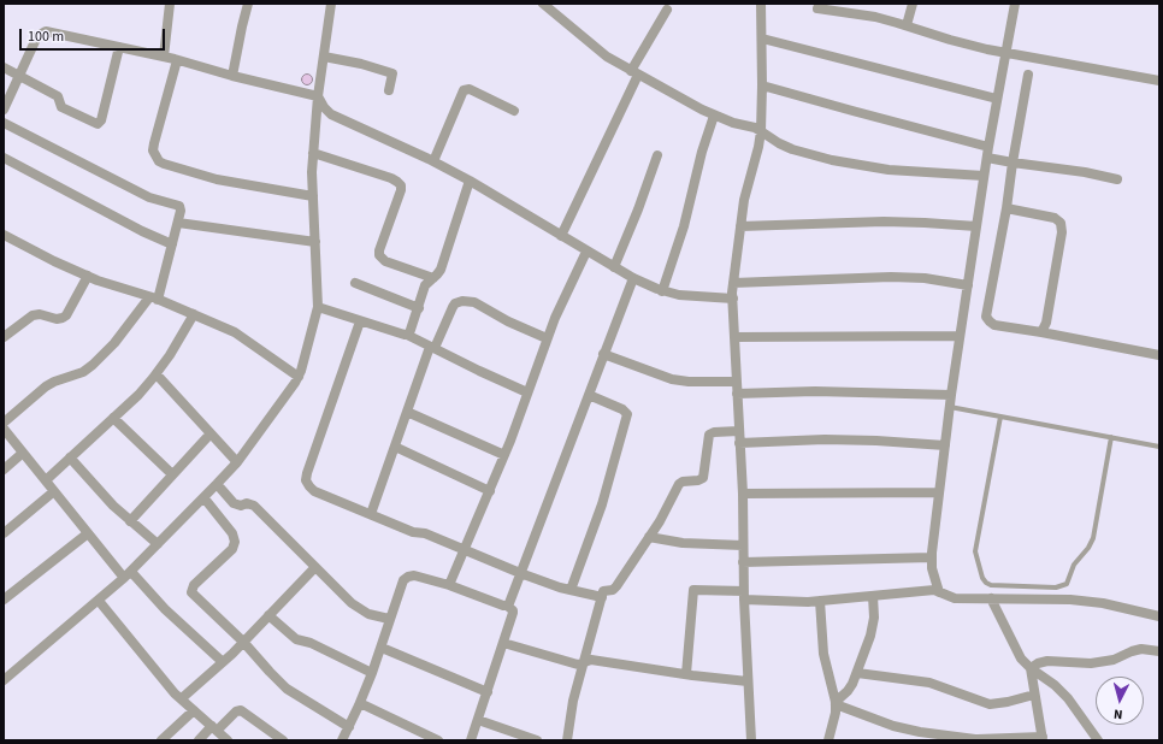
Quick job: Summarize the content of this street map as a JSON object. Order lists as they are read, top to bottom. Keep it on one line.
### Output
{"scale_bar":"100 m","north":"bottom"}
